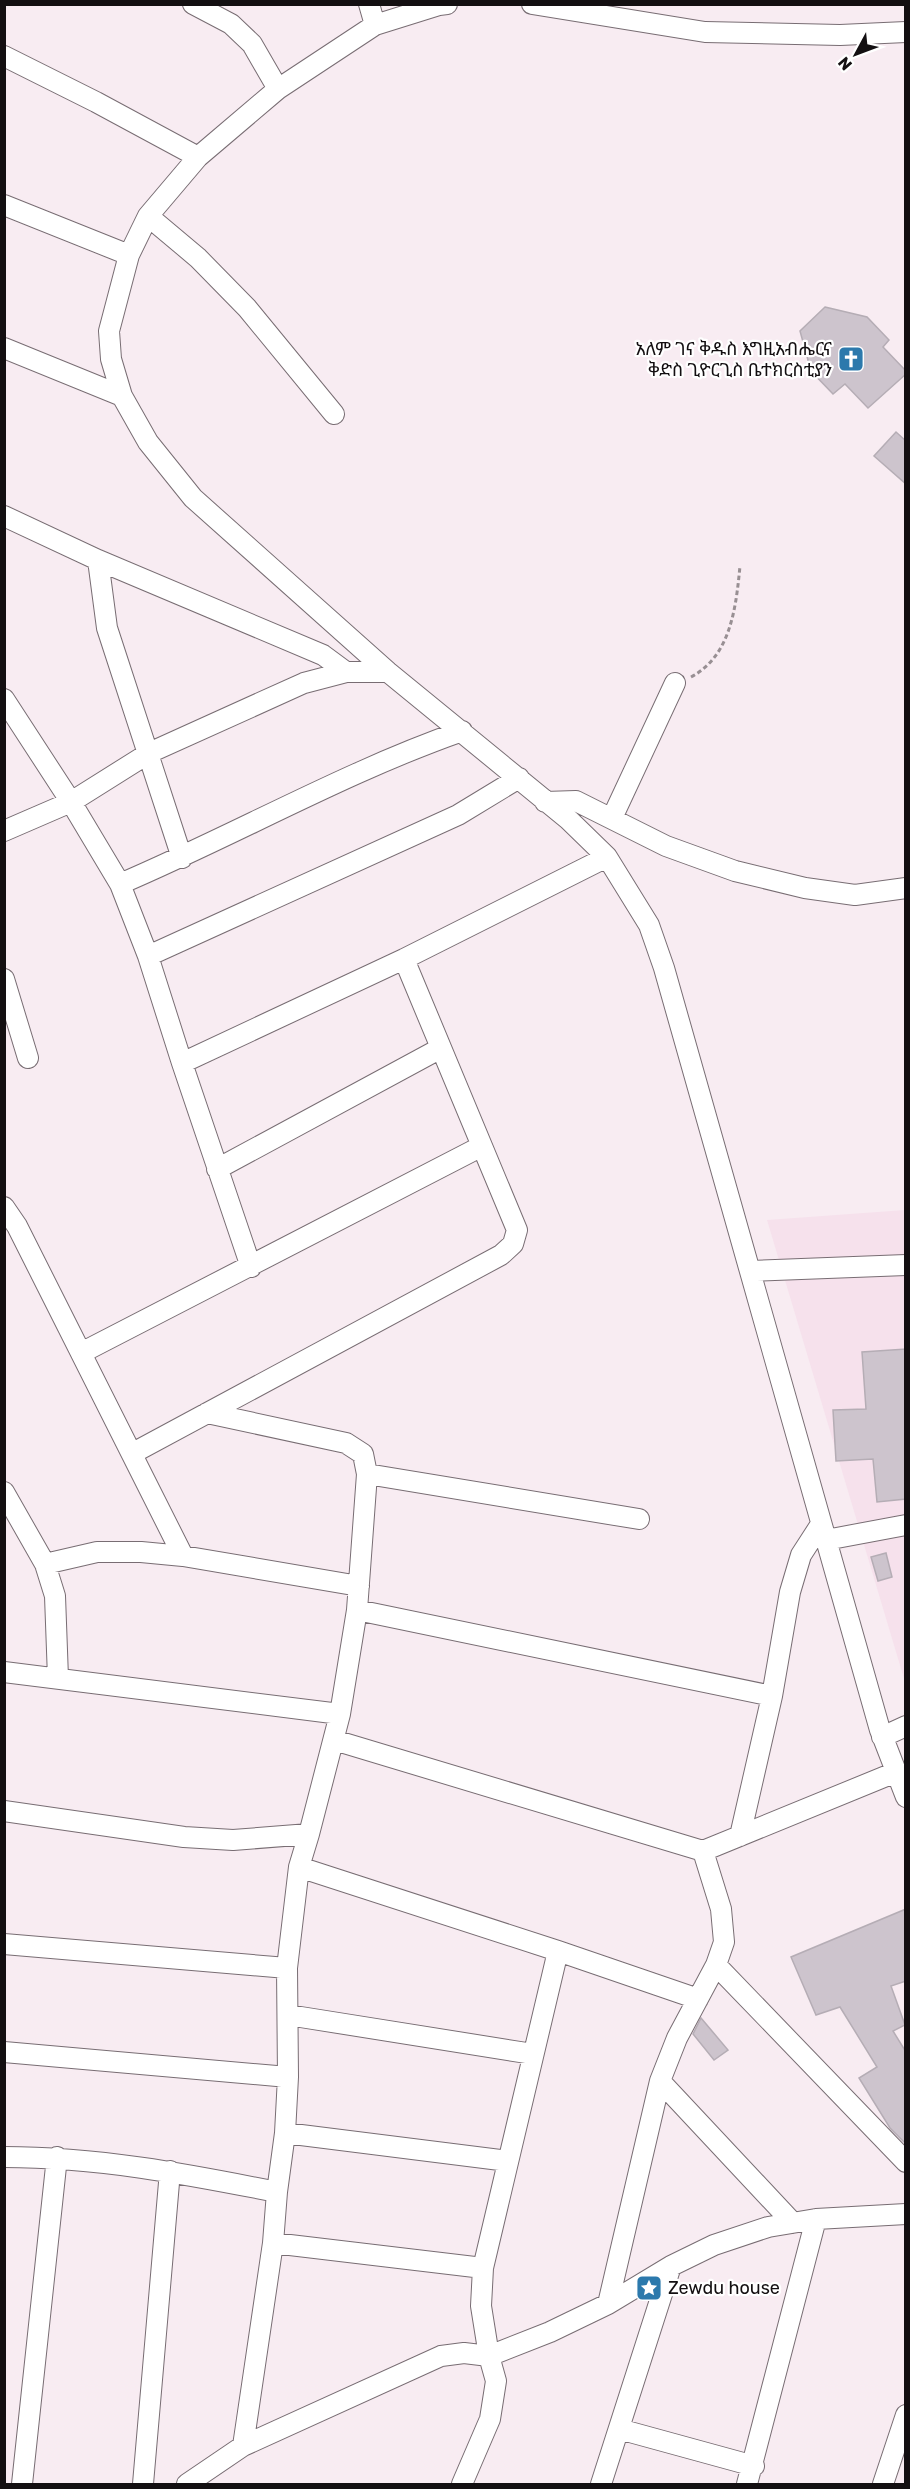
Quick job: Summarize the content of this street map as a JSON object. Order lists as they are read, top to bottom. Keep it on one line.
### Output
{"places":{"church":["አለም ገና ቅዱስ እግዚአብሔርና ቅድስ ጊዮርጊስ ቤተክርስቲያን"],"place":["Zewdu house"]},"north":"bottom left"}
